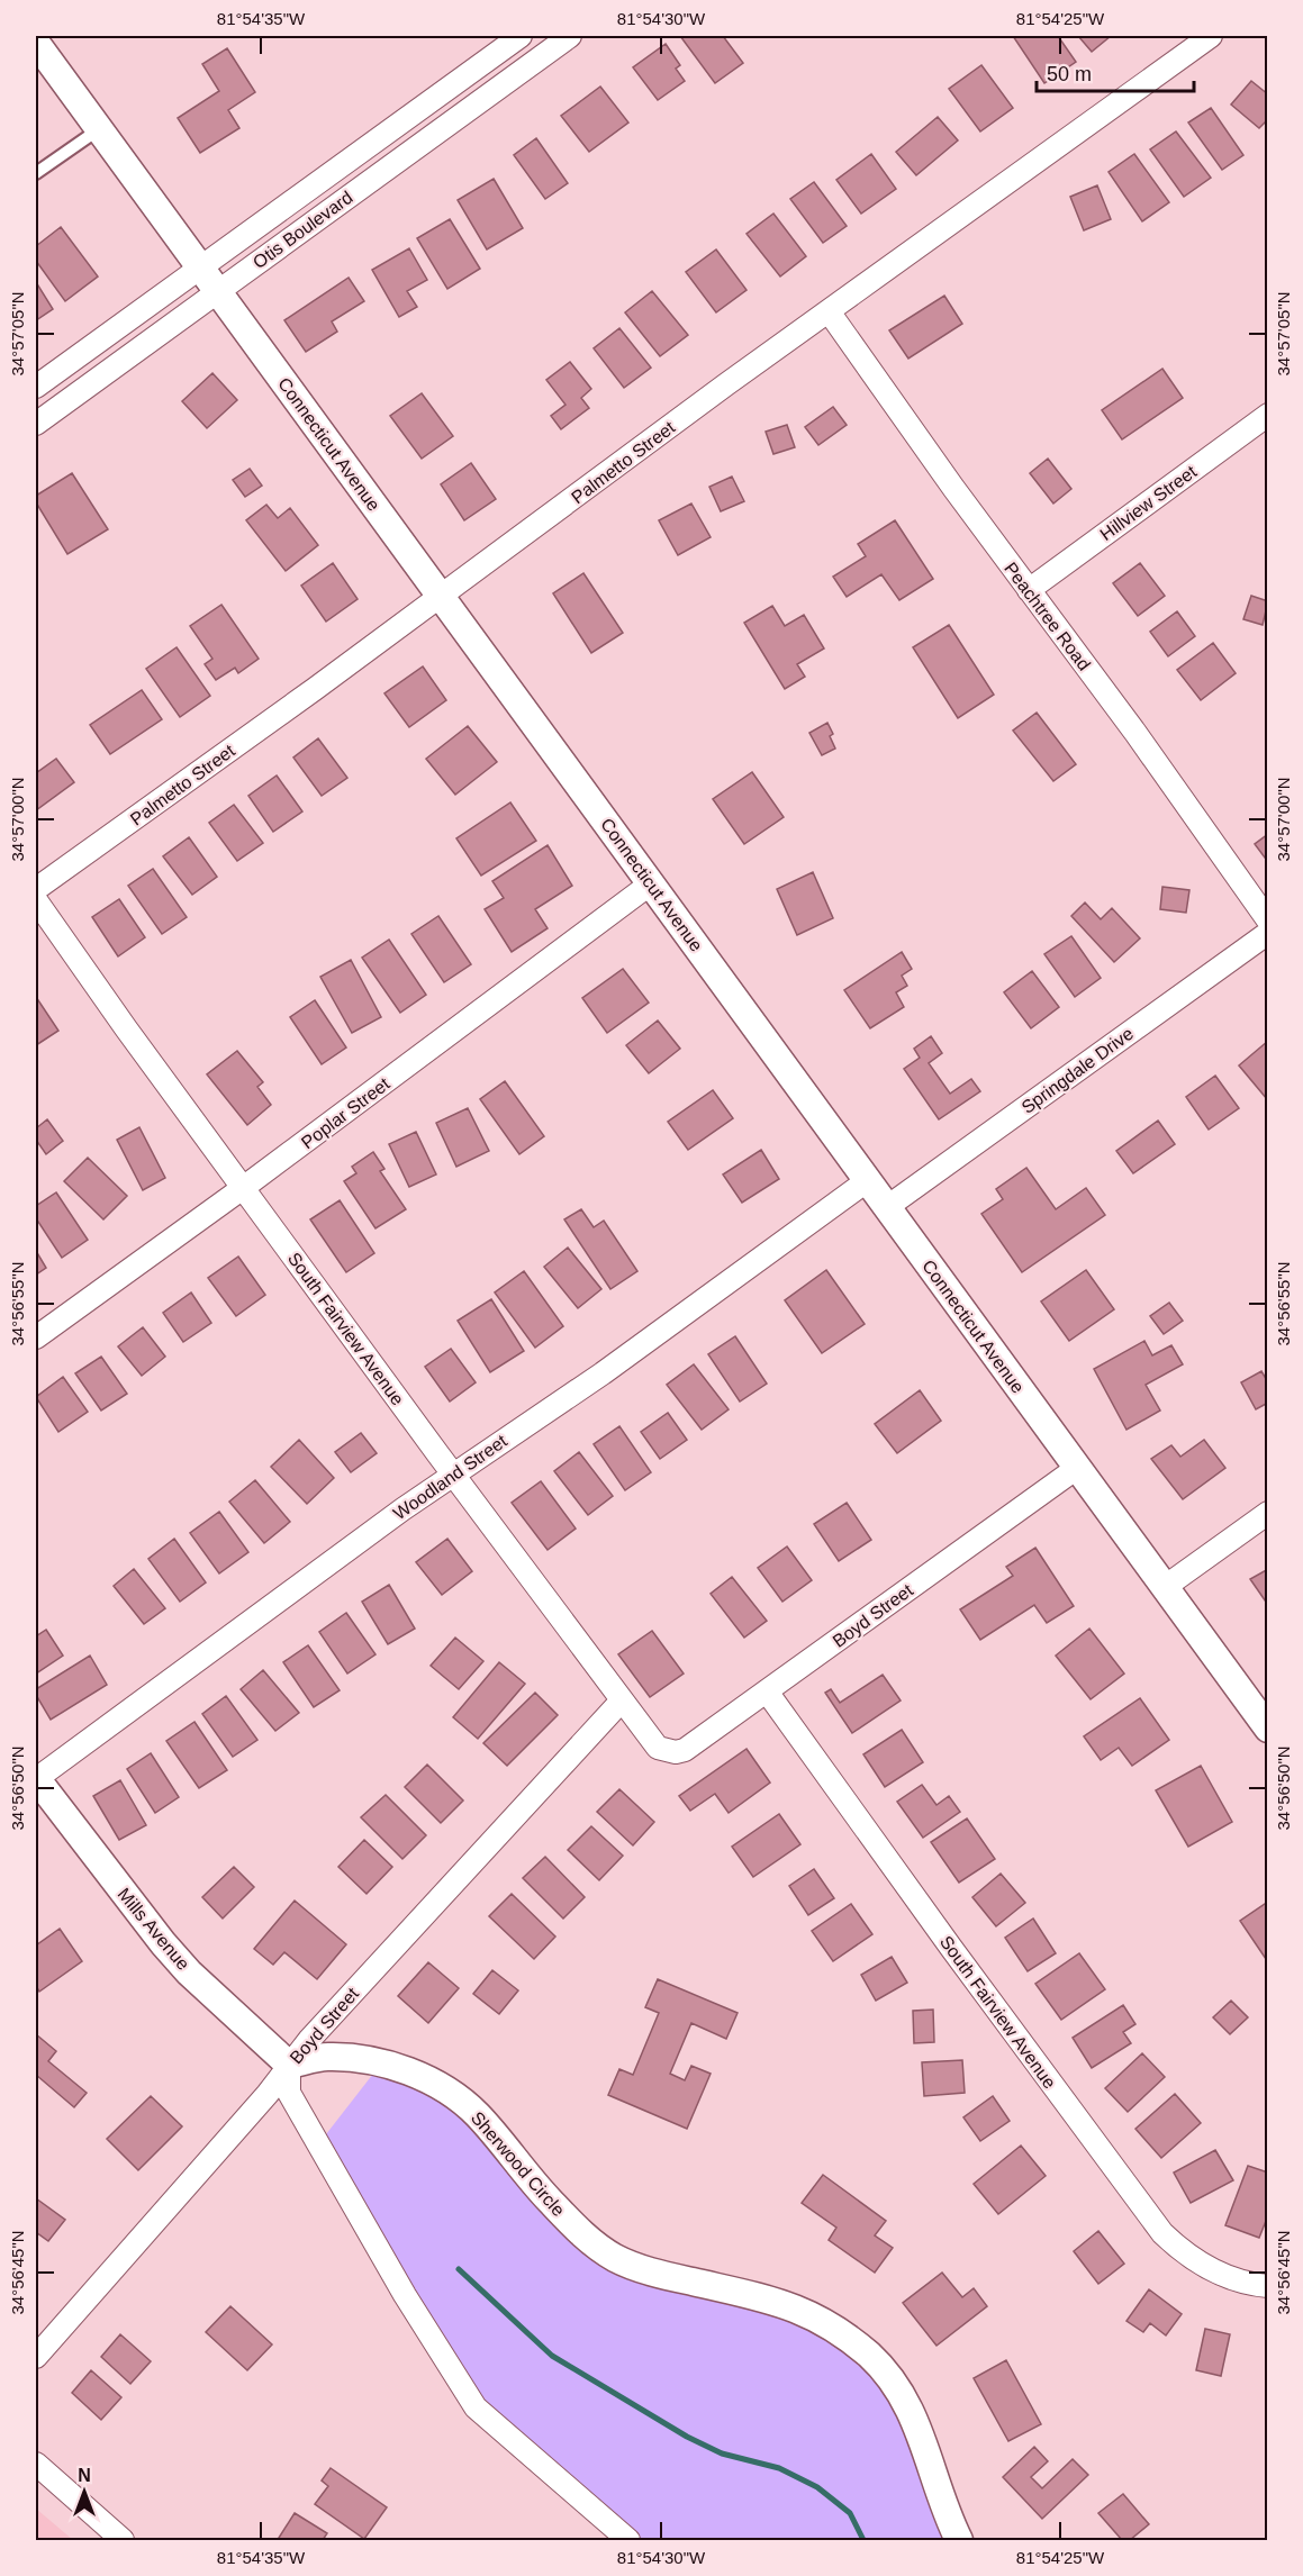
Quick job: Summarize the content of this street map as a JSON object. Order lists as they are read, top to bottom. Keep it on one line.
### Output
{"streets":{"street":["Otis Boulevard","Connecticut Avenue","Palmetto Street","Hillview Street","Peachtree Road","Springdale Drive","Poplar Street","South Fairview Avenue","Woodland Street","Boyd Street","Mills Avenue","Sherwood Circle"]},"crossings":[["Otis Boulevard","Connecticut Avenue"],["Connecticut Avenue","Palmetto Street"],["Connecticut Avenue","Springdale Drive"],["Connecticut Avenue","Poplar Street"],["Connecticut Avenue","Woodland Street"],["Connecticut Avenue","Boyd Street"],["Palmetto Street","Peachtree Road"],["Hillview Street","Peachtree Road"],["Poplar Street","South Fairview Avenue"],["South Fairview Avenue","Woodland Street"],["South Fairview Avenue","Boyd Street"],["Woodland Street","Mills Avenue"],["Boyd Street","Mills Avenue"],["Boyd Street","Sherwood Circle"],["Mills Avenue","Sherwood Circle"]],"scale_bar":"50 m","north":"top","coordinates":["81°54'35\"W","81°54'30\"W","81°54'25\"W","34°57'05\"N","34°57'00\"N","34°56'55\"N","34°56'50\"N","34°56'45\"N"]}
